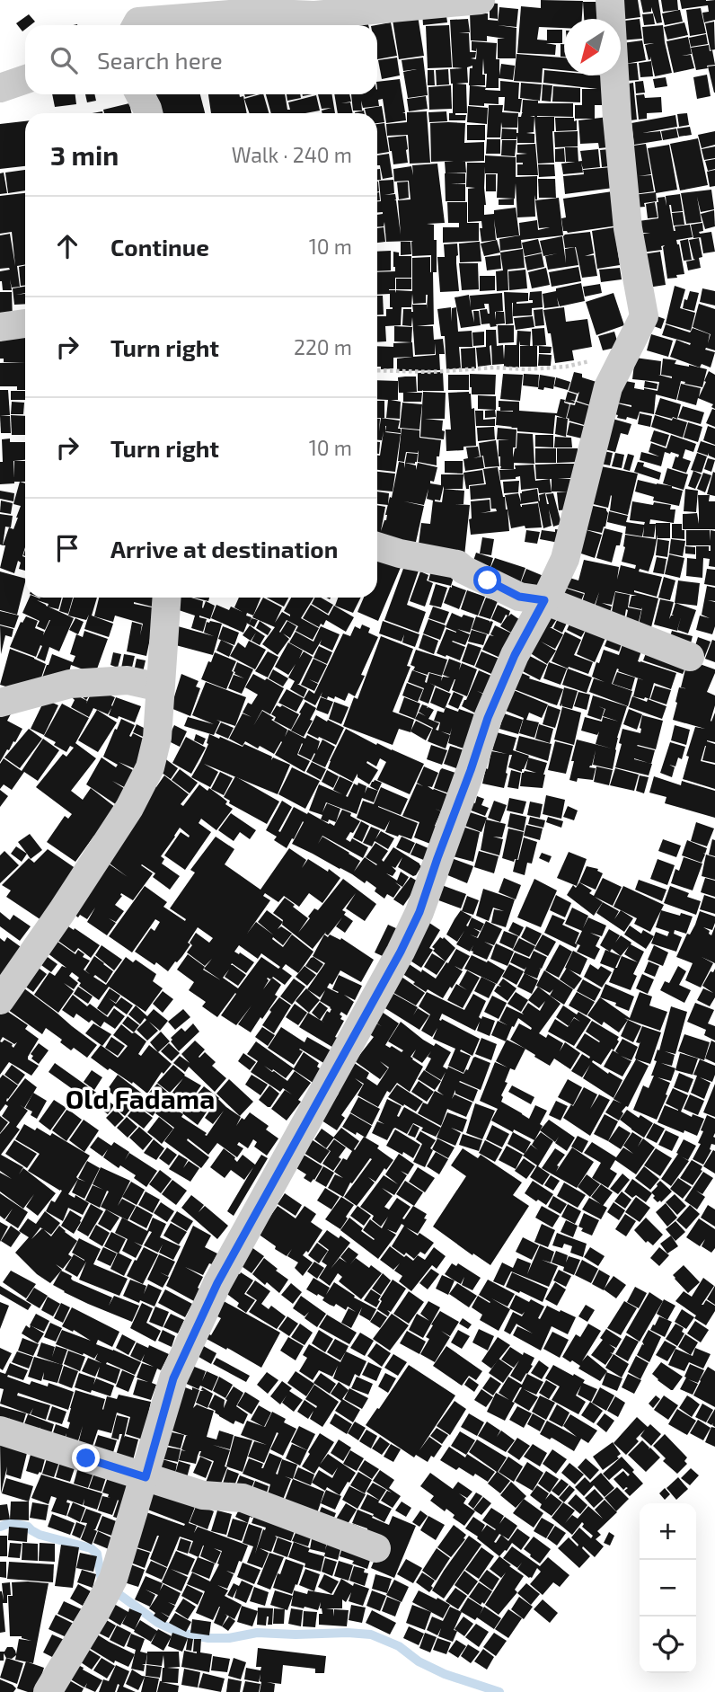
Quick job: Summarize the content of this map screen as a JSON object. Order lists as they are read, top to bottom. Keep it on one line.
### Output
{"districts":["Old Fadama"],"north":"bottom left","page":{"search":"Search here","heading":["3 min","Walk · 240 m"],"list":[["Continue","10 m"],["Turn right","220 m"],["Turn right","10 m"],"Arrive at destination"],"map_buttons":["+","−"]}}
